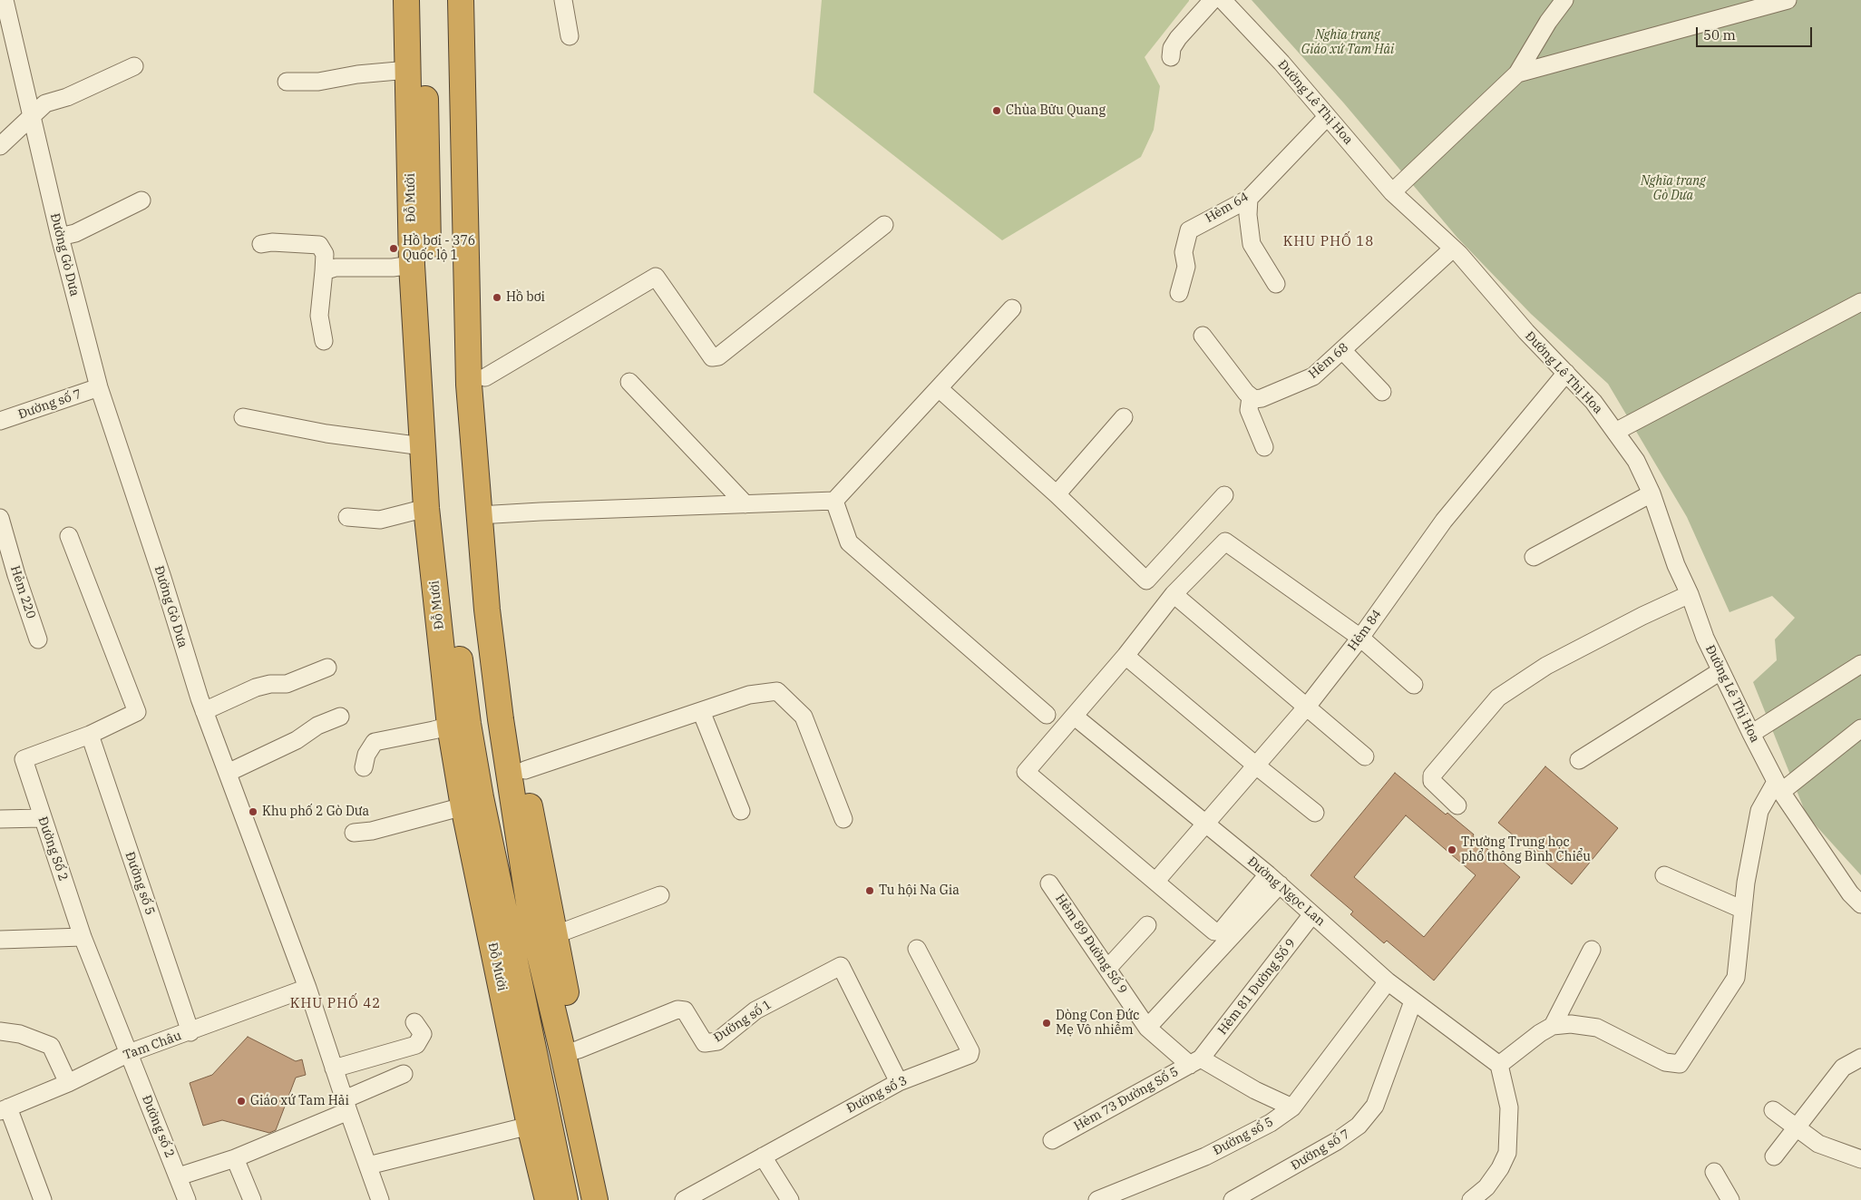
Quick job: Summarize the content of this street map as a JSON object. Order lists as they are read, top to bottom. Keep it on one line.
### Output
{"streets":{"highway":["Đỗ Mười"],"street":["Đường Lê Thị Hoa","Hẻm 64","Đường Gò Dưa","Hẻm 68","Đường số 7","Hẻm 220","Hẻm 84","Đường Số 2","Đường số 5","Đường Ngọc Lan","Hẻm 89 Đường Số 9","Hẻm 81 Đường Số 9","Đường số 1","Tam Châu","Đường số 3","Hẻm 73 Đường Số 5","Đường số 2"]},"crossings":[["Đường Lê Thị Hoa","Hẻm 64"],["Đường Lê Thị Hoa","Hẻm 68"],["Đường Lê Thị Hoa","Hẻm 84"],["Đường Gò Dưa","Đường số 7"],["Đường Gò Dưa","Tam Châu"],["Đường số 7","Đường Ngọc Lan"],["Hẻm 84","Đường Ngọc Lan"],["Đường Số 2","Đường số 5"],["Đường Số 2","Tam Châu"],["Đường Số 2","Đường số 2"],["Đường số 5","Đường Ngọc Lan"],["Đường số 5","Hẻm 89 Đường Số 9"],["Đường số 5","Tam Châu"],["Đường Ngọc Lan","Hẻm 81 Đường Số 9"],["Hẻm 89 Đường Số 9","Hẻm 81 Đường Số 9"],["Hẻm 89 Đường Số 9","Hẻm 73 Đường Số 5"],["Hẻm 81 Đường Số 9","Hẻm 73 Đường Số 5"],["Đường số 1","Đường số 3"],["Tam Châu","Đường số 2"]],"districts":["KHU PHỐ 18","KHU PHỐ 42"],"parks":["Nghĩa trang Giáo xứ Tam Hải","Nghĩa trang Gò Dưa"],"places":["Chùa Bửu Quang","Hồ bơi - 376 Quốc lộ 1","Hồ bơi","Khu phố 2 Gò Dưa","Trường Trung học phổ thông Bình Chiểu","Tu hội Na Gia","Dòng Con Đức Mẹ Vô nhiễm","Giáo xứ Tam Hải"],"scale_bar":"50 m"}
